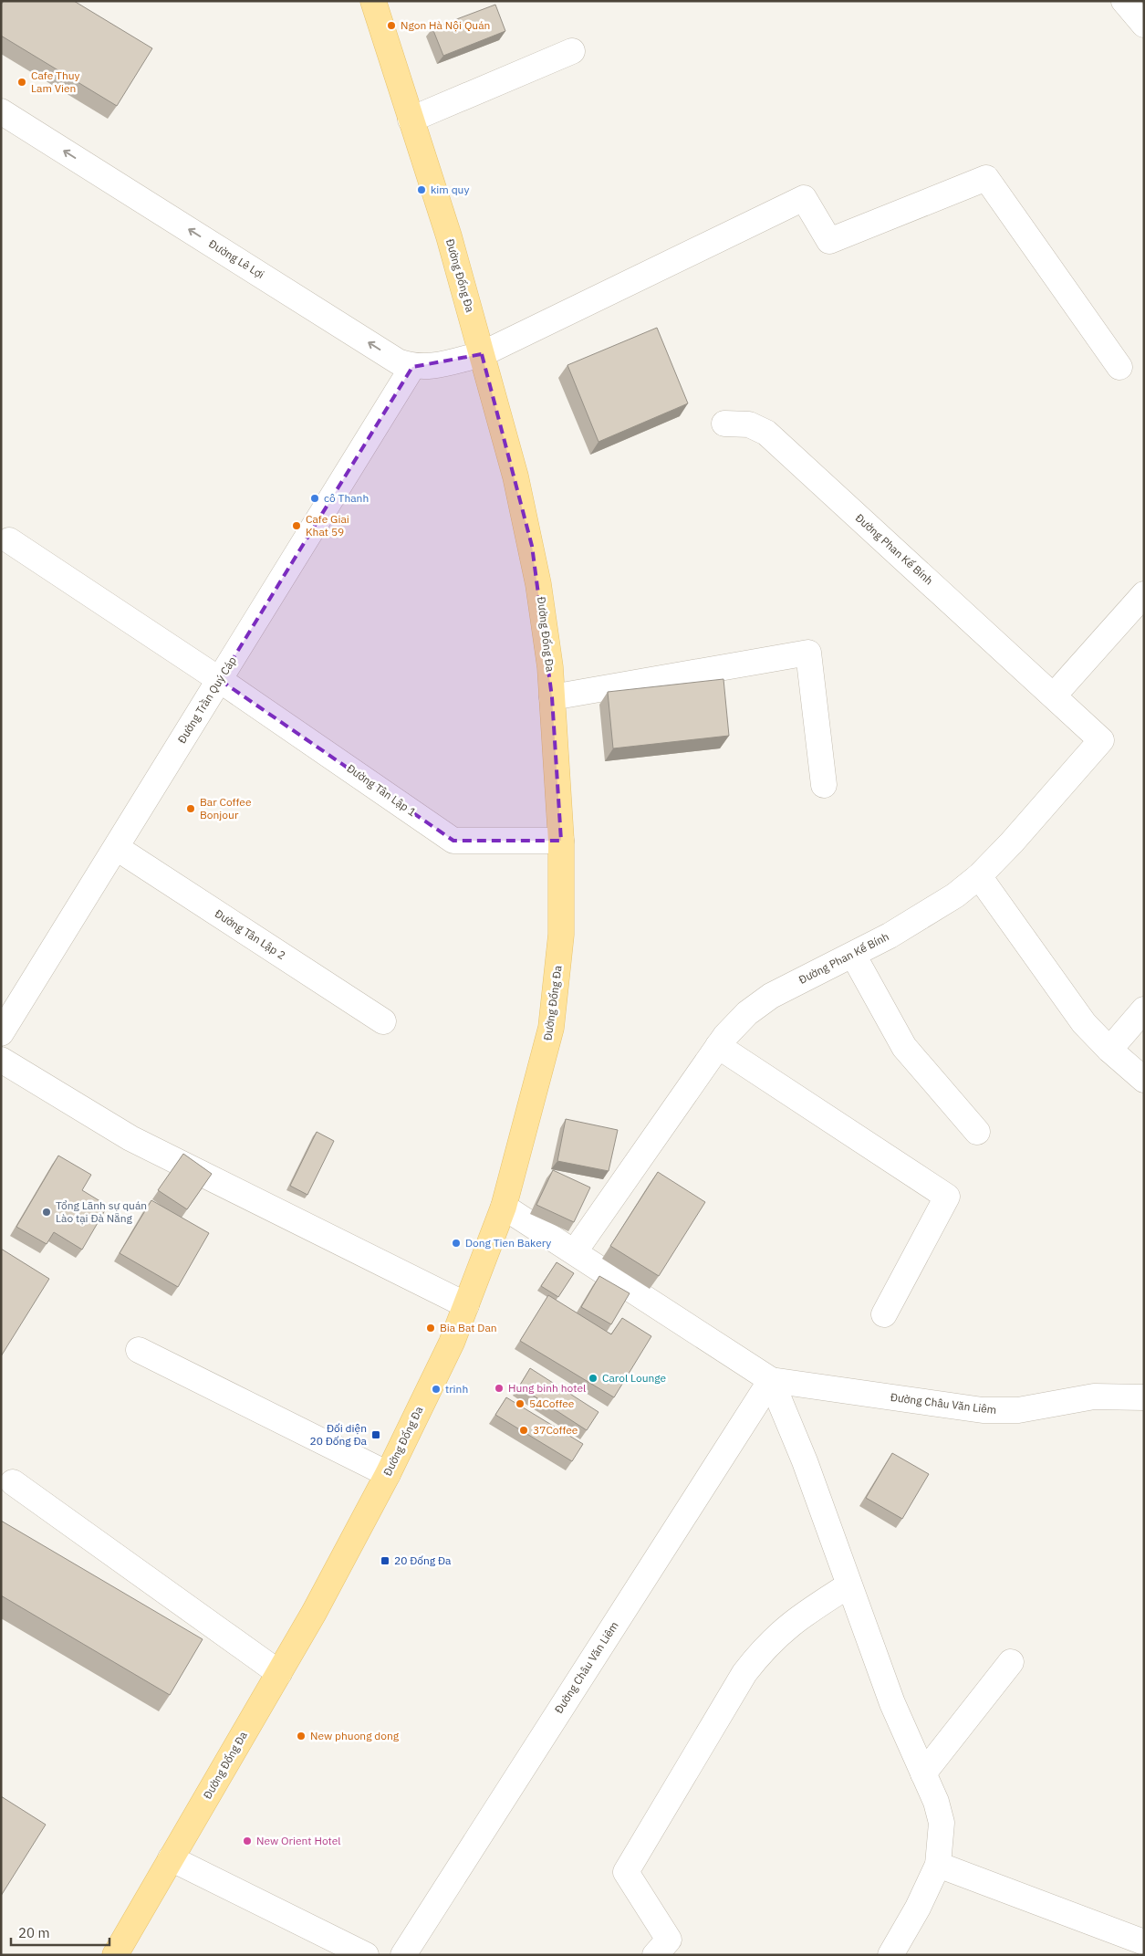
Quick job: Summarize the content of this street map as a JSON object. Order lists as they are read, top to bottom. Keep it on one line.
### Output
{"streets":{"main road":["Đường Đống Đa"],"street":["Đường Lê Lợi","Đường Phan Kế Bính","Đường Trần Quý Cáp","Đường Tân Lập 1","Đường Tân Lập 2","Đường Châu Văn Liêm"]},"crossings":[["Đường Lê Lợi","Đường Đống Đa"],["Đường Lê Lợi","Đường Trần Quý Cáp"],["Đường Đống Đa","Đường Tân Lập 1"],["Đường Đống Đa","Đường Châu Văn Liêm"],["Đường Phan Kế Bính","Đường Châu Văn Liêm"],["Đường Trần Quý Cáp","Đường Tân Lập 1"],["Đường Trần Quý Cáp","Đường Tân Lập 2"]],"one_way":["Đường Lê Lợi"],"places":{"other":["Ngon Hà Nội Quán","Cafe Thuy Lam Vien","kim quy","cô Thanh","Cafe Giai Khat 59","Bar Coffee Bonjour","Tổng Lãnh sự quán Lào tại Đà Nẵng","Dong Tien Bakery","Bia Bat Dan","Carol Lounge","Hung binh hotel","trinh","54Coffee","37Coffee","New phuong dong","New Orient Hotel"],"transit":["Đối diện 20 Đống Đa","20 Đống Đa"]},"scale_bar":"20 m"}
